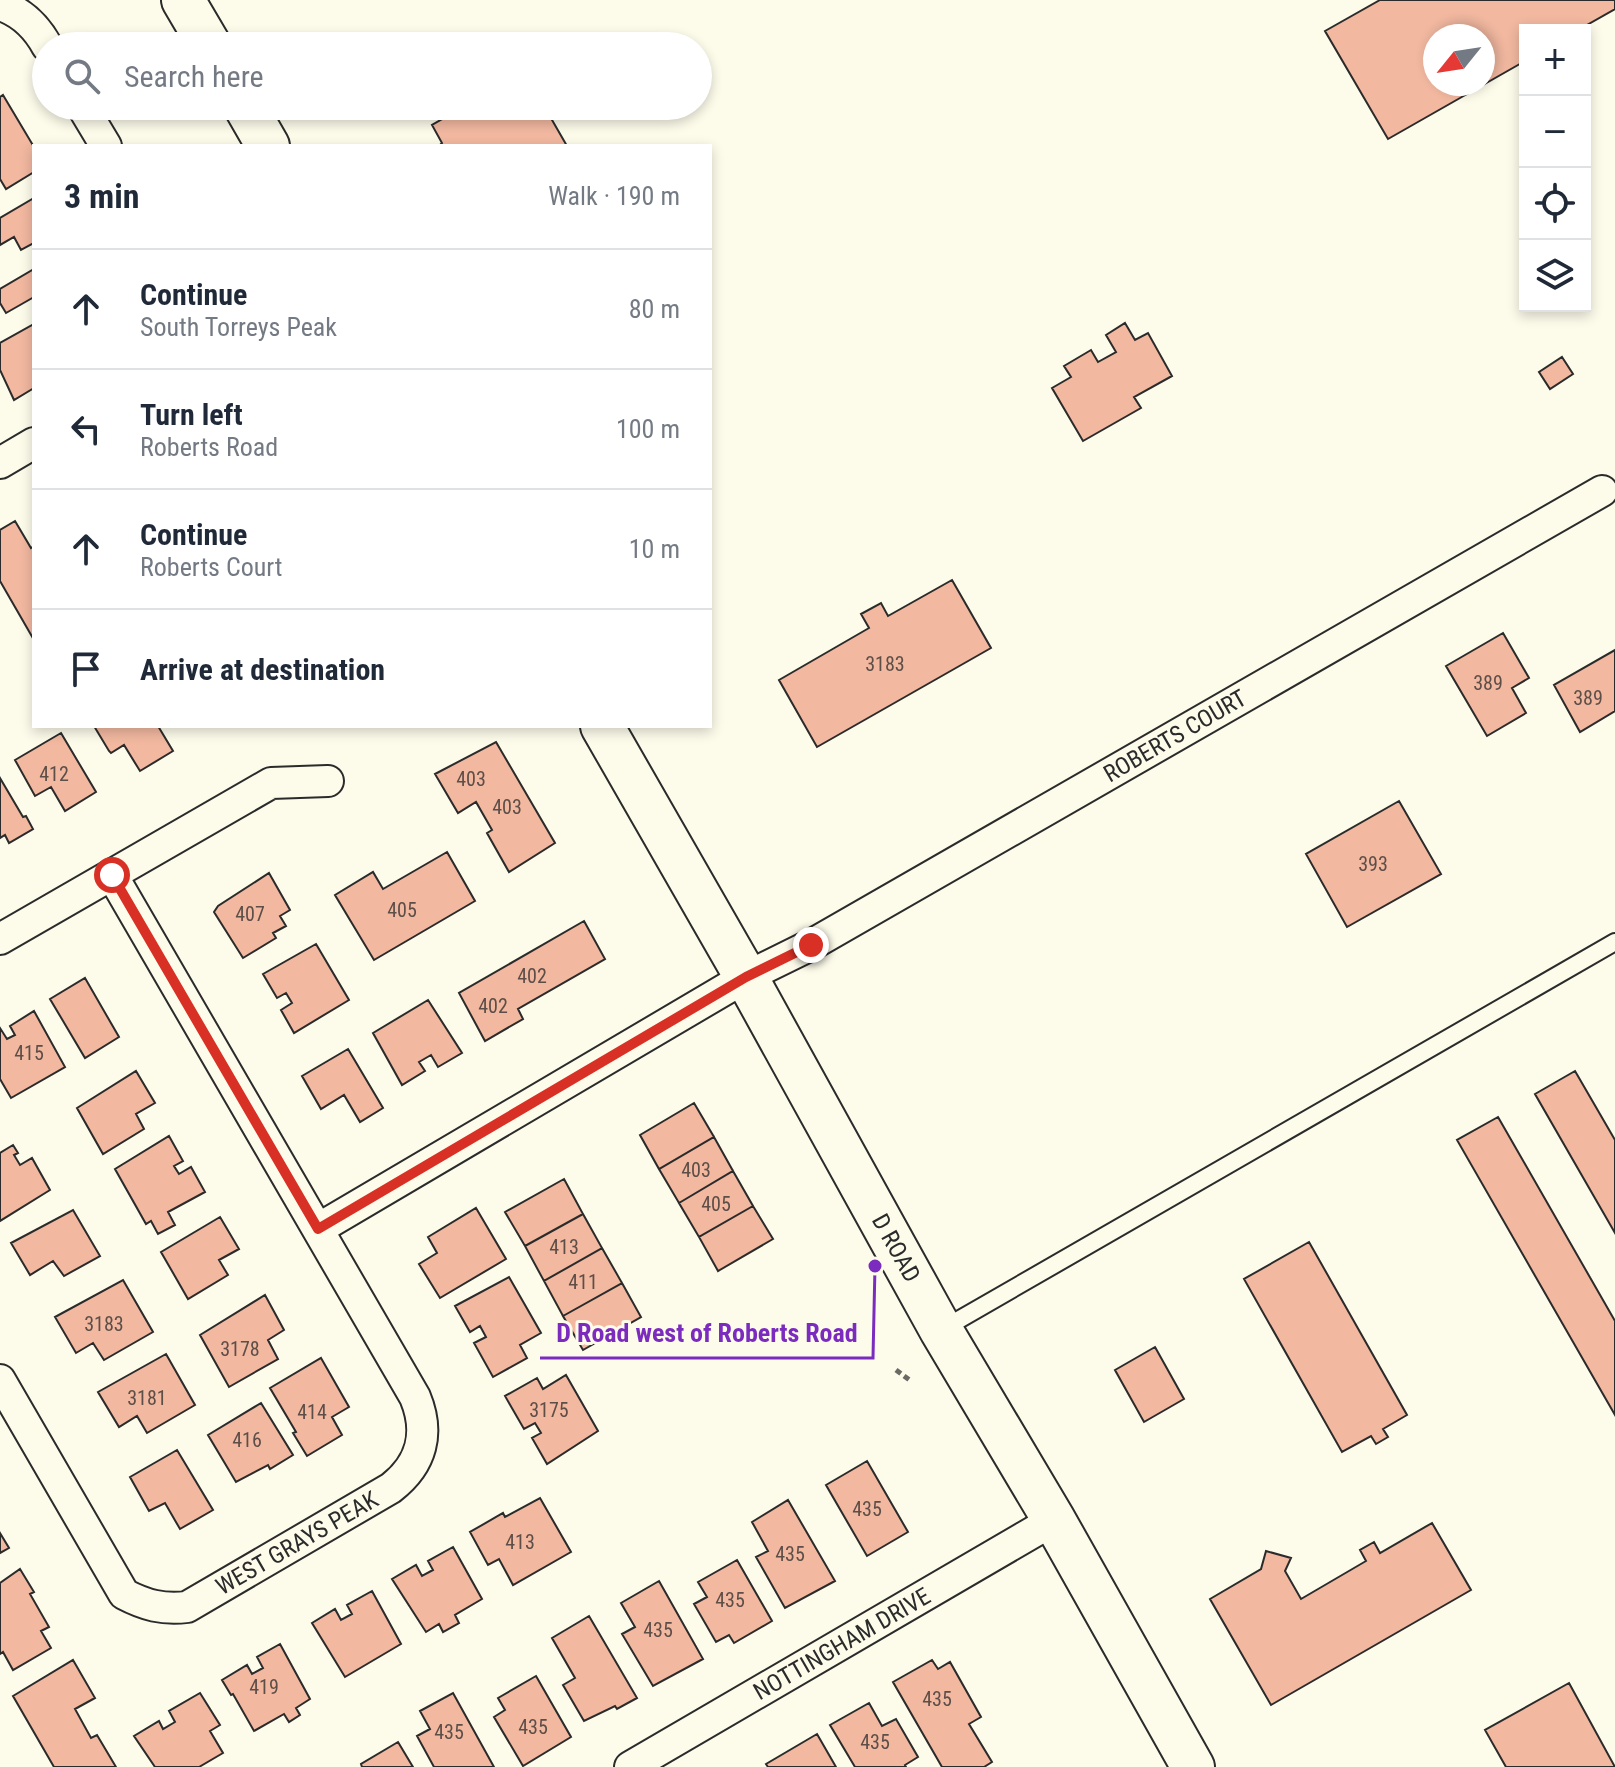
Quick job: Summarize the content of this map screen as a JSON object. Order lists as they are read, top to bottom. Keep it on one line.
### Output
{"streets":{"street":["ROBERTS COURT","D ROAD","WEST GRAYS PEAK","NOTTINGHAM DRIVE"]},"crossings":[["ROBERTS COURT","D ROAD"],["ROBERTS COURT","WEST GRAYS PEAK"],["D ROAD","NOTTINGHAM DRIVE"]],"places":["D Road west of Roberts Road"],"house_numbers":["3183","389","389","412","403","403","393","405","407","402","402","415","403","405","413","411","3183","3178","3181","3175","414","416","435","413","435","435","435","419","435","435","435","435"],"north":"bottom left","page":{"map_buttons":["+","−"],"search":"Search here","heading":["3 min","Walk · 190 m"],"list":[["Continue","South Torreys Peak","80 m"],["Turn left","Roberts Road","100 m"],["Continue","Roberts Court","10 m"],"Arrive at destination"]}}
